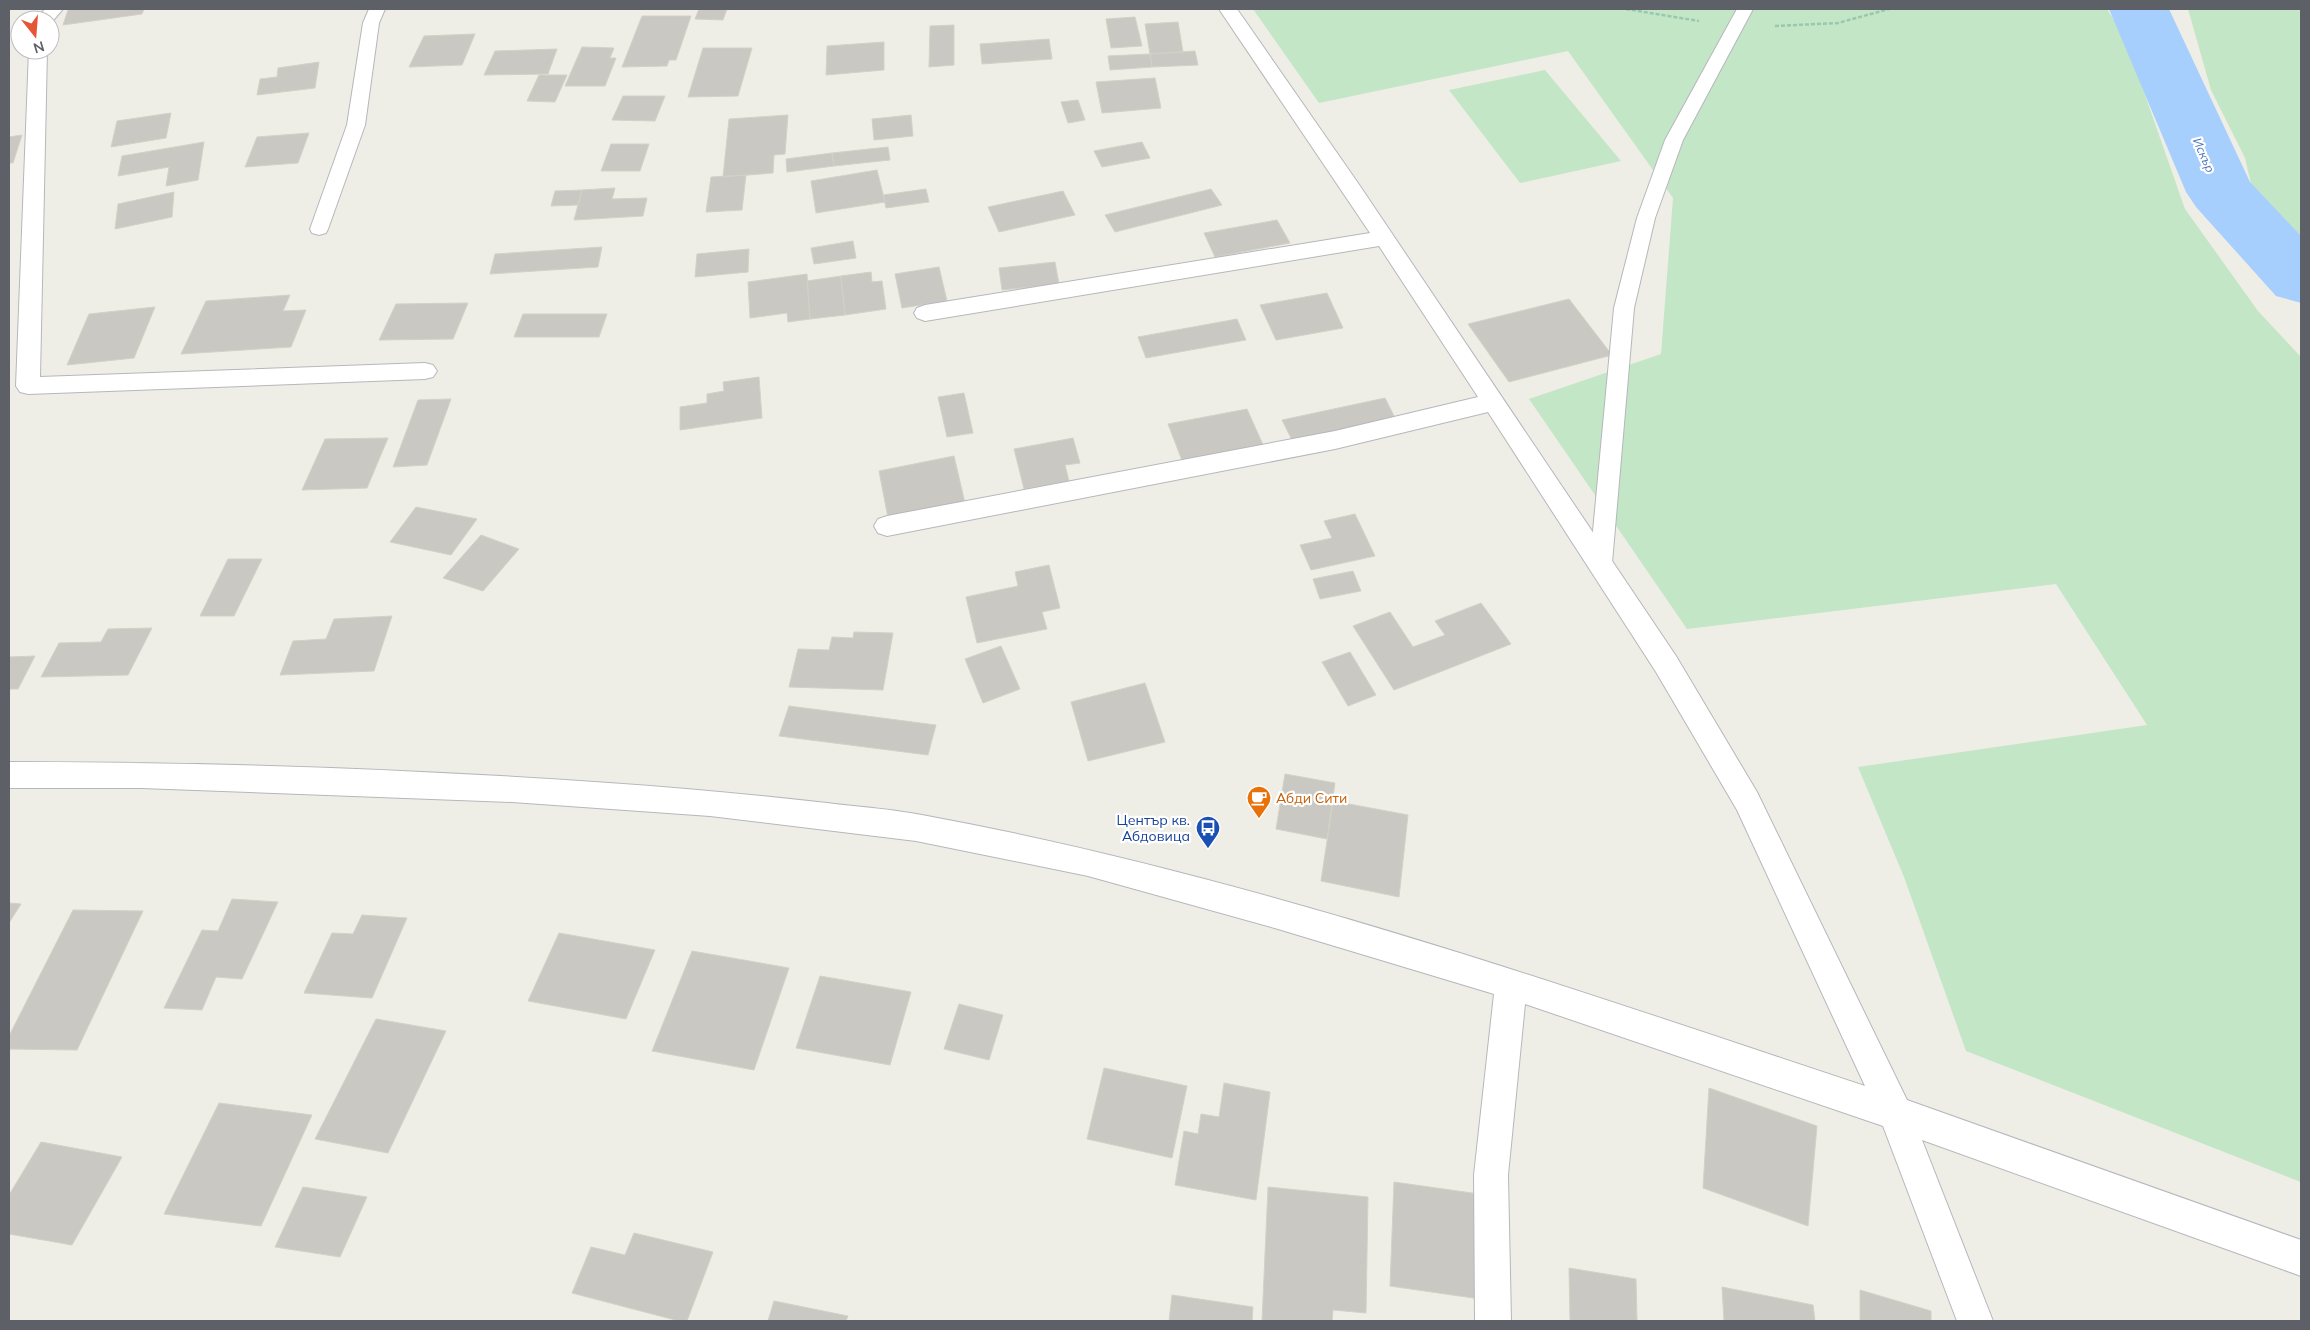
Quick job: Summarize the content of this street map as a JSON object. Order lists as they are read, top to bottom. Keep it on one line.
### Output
{"water":["Искър"],"places":{"cafe":["Абди Сити"],"bus stop":["Център кв. Абдовица"]},"north":"bottom"}
